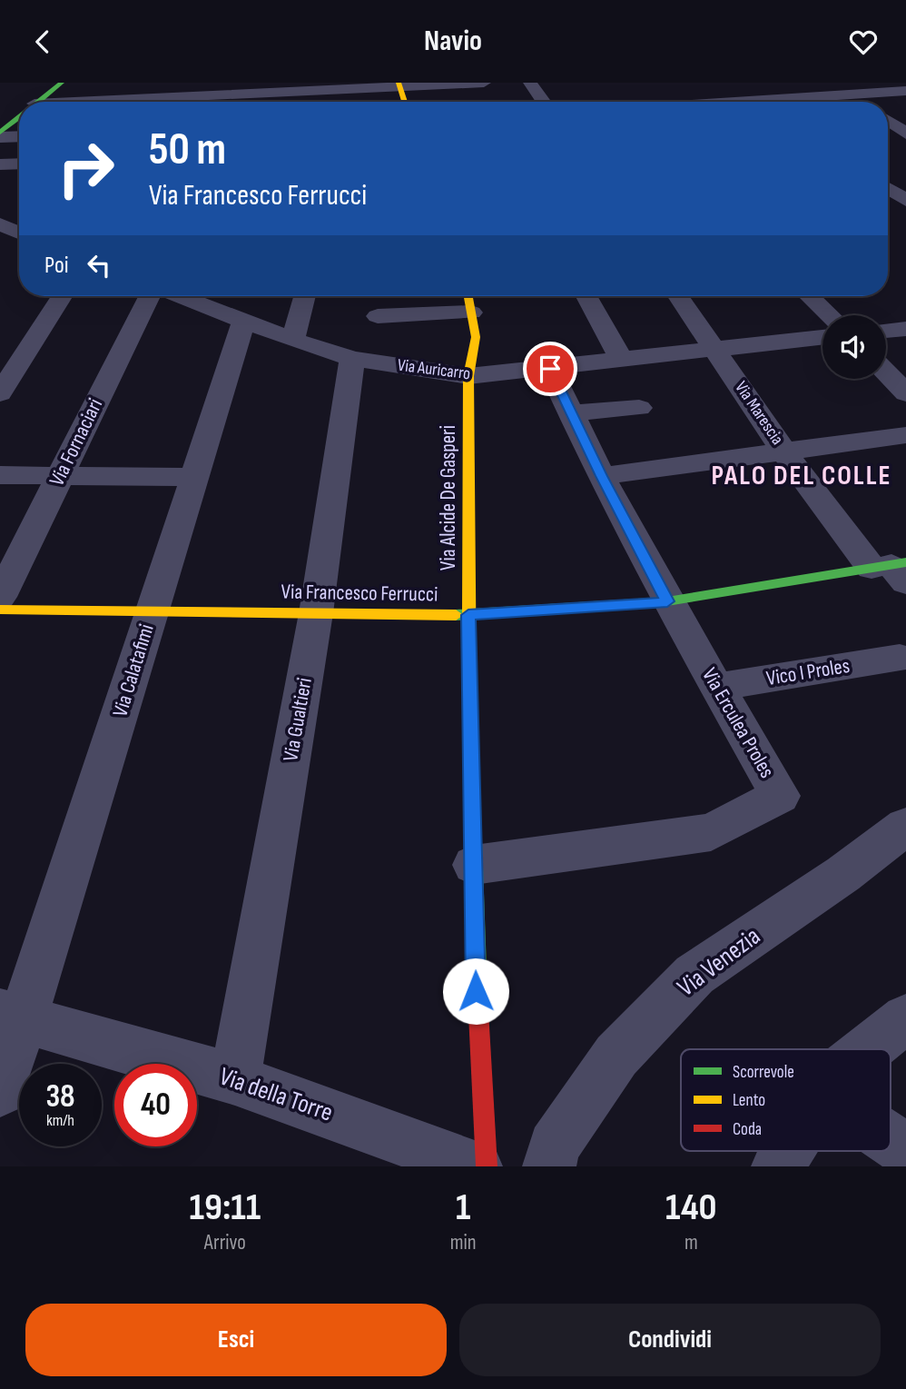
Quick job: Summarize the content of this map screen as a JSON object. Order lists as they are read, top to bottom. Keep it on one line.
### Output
{"streets":{"street":["Via Auricarro","Via Marescia","Via Fornaciari","Via Alcide De Gasperi","Via Francesco Ferrucci","Via Calatafimi","Vico I Proles","Via Gualtieri","Via Erculea Proles","Via Venezia","Via della Torre"]},"crossings":[["Via Auricarro","Via Marescia"],["Via Auricarro","Via Alcide De Gasperi"],["Via Auricarro","Via Calatafimi"],["Via Auricarro","Via Gualtieri"],["Via Auricarro","Via Erculea Proles"],["Via Marescia","Via Francesco Ferrucci"],["Via Alcide De Gasperi","Via Francesco Ferrucci"],["Via Alcide De Gasperi","Via Erculea Proles"],["Via Francesco Ferrucci","Via Calatafimi"],["Via Francesco Ferrucci","Via Gualtieri"],["Via Francesco Ferrucci","Via Erculea Proles"],["Via Calatafimi","Via della Torre"],["Vico I Proles","Via Erculea Proles"],["Via Gualtieri","Via della Torre"]],"districts":["PALO DEL COLLE"],"legend":["Scorrevole","Lento","Coda"],"page":{"header":"Navio","turn":["50 m","Via Francesco Ferrucci"],"then":"Poi","speed":"38 km/h","limit":"40","eta":["19:11","Arrivo","1","min","140","m"],"buttons":["Esci","Condividi"]}}
